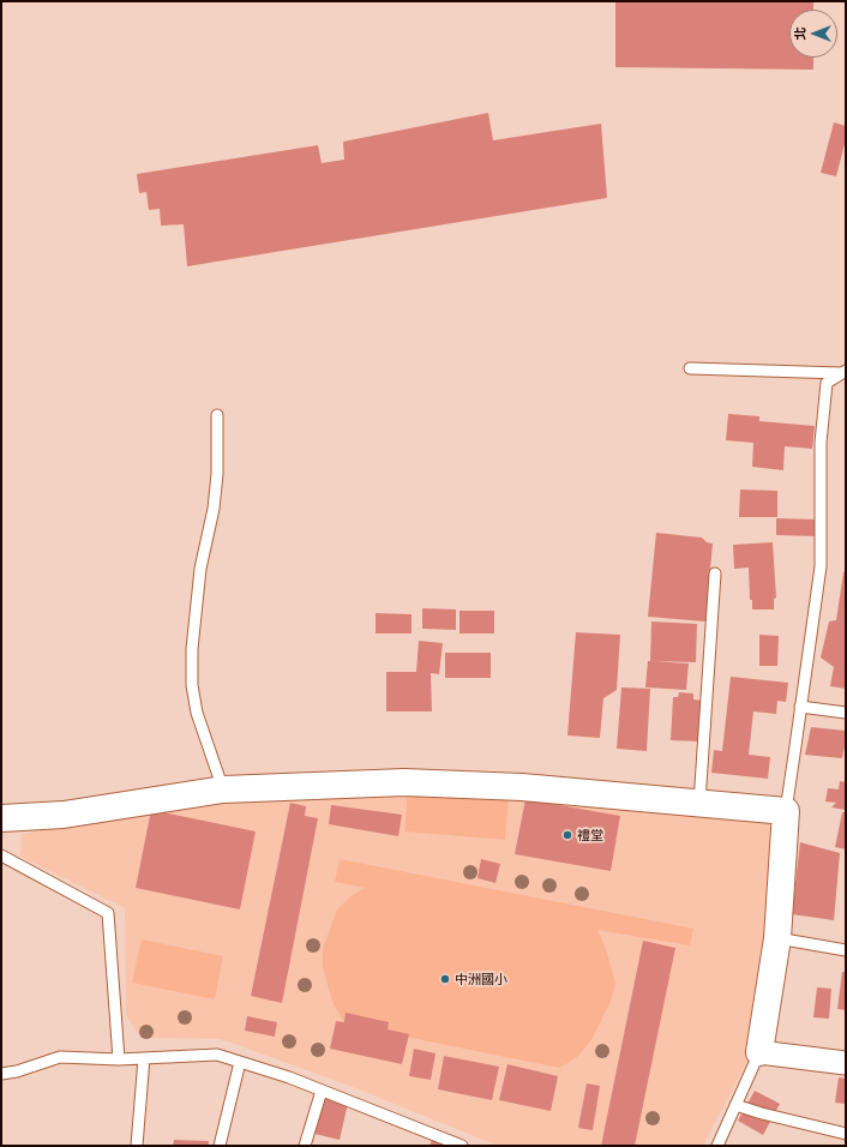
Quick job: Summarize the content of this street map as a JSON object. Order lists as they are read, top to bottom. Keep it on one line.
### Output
{"places":["禮堂","中洲國小"],"north":"left"}
